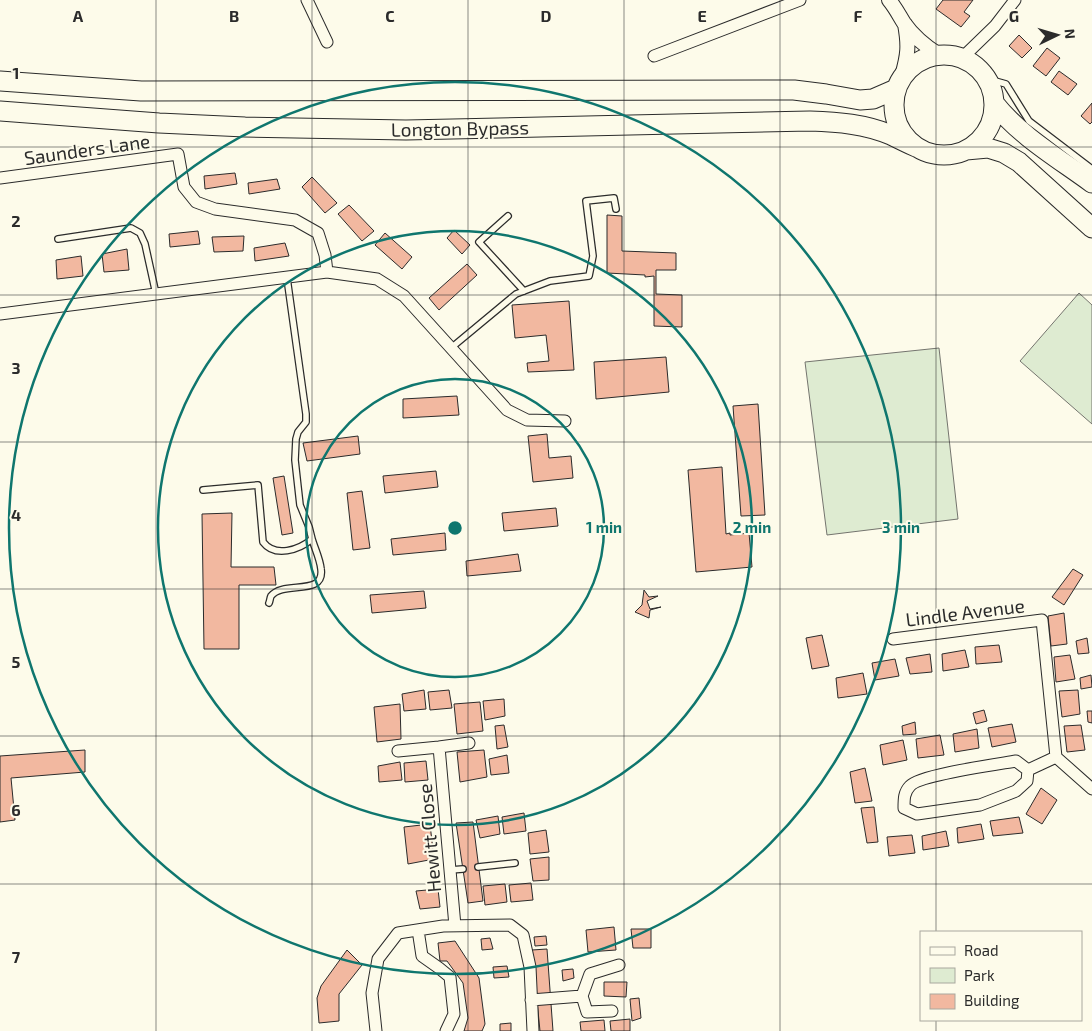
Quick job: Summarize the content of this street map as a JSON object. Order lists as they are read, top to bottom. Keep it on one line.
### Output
{"streets":{"highway":["Longton Bypass"],"street":["Saunders Lane","Lindle Avenue","Hewitt Close"]},"legend":["Road","Park","Building"],"north":"right","grid":{"columns":["A","B","C","D","E","F","G"],"rows":["1","2","3","4","5","6","7"]},"rings":["1 min","2 min","3 min"]}
